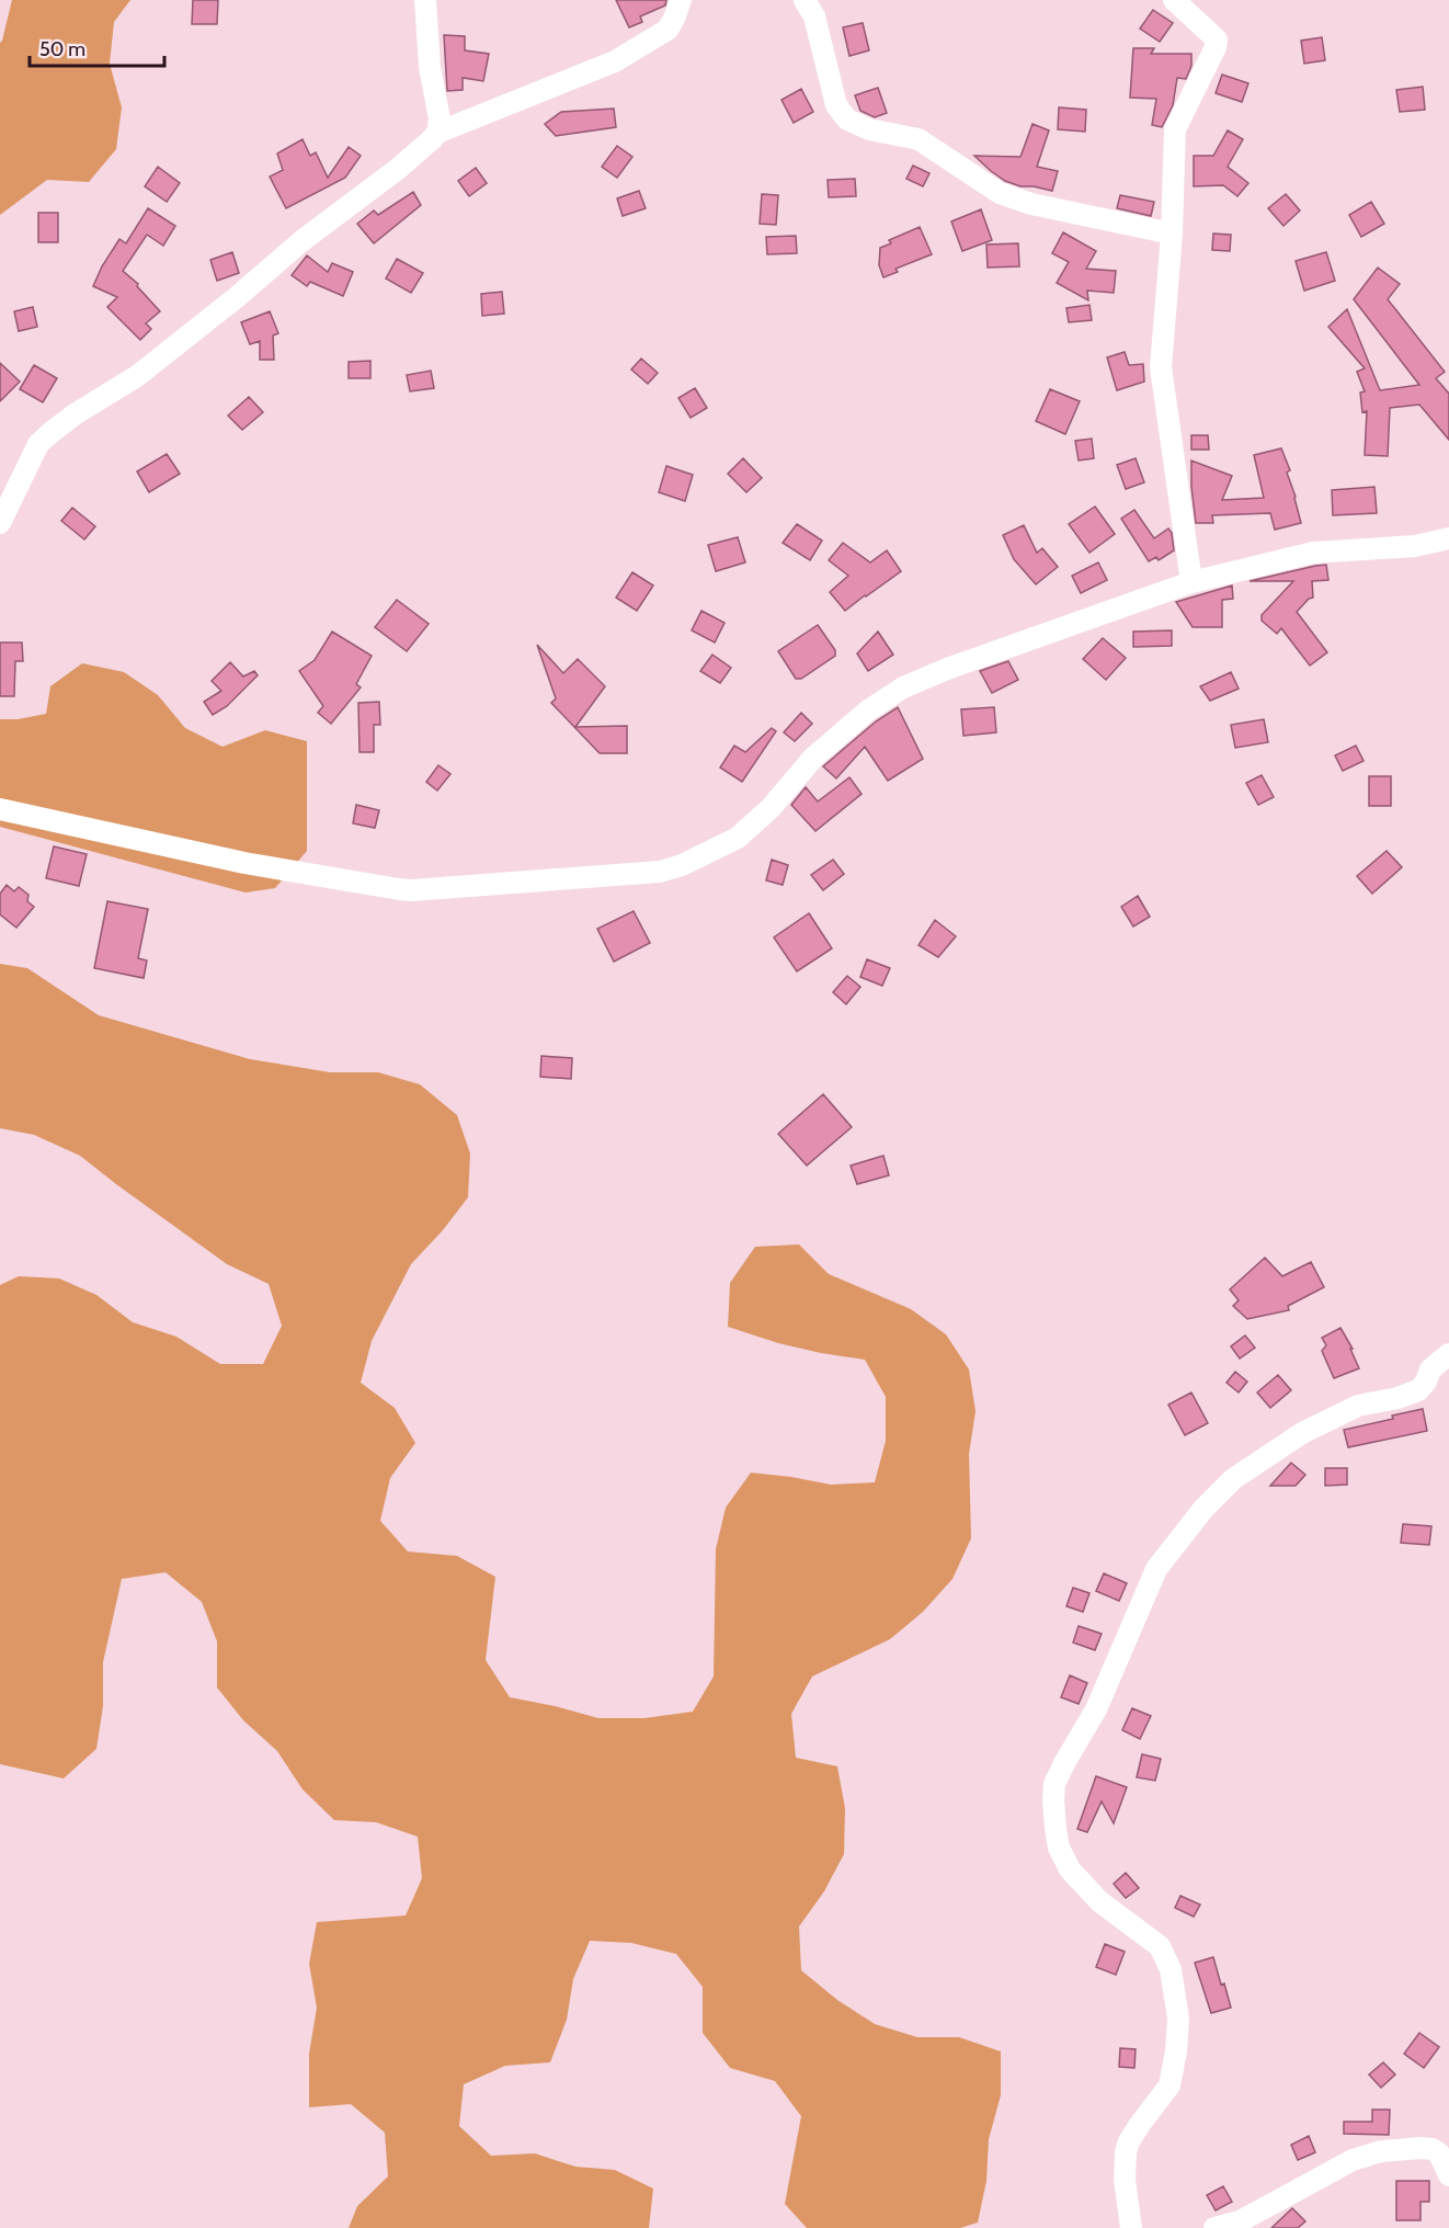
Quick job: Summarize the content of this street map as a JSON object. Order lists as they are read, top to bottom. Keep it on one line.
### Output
{"scale_bar":"50 m"}
